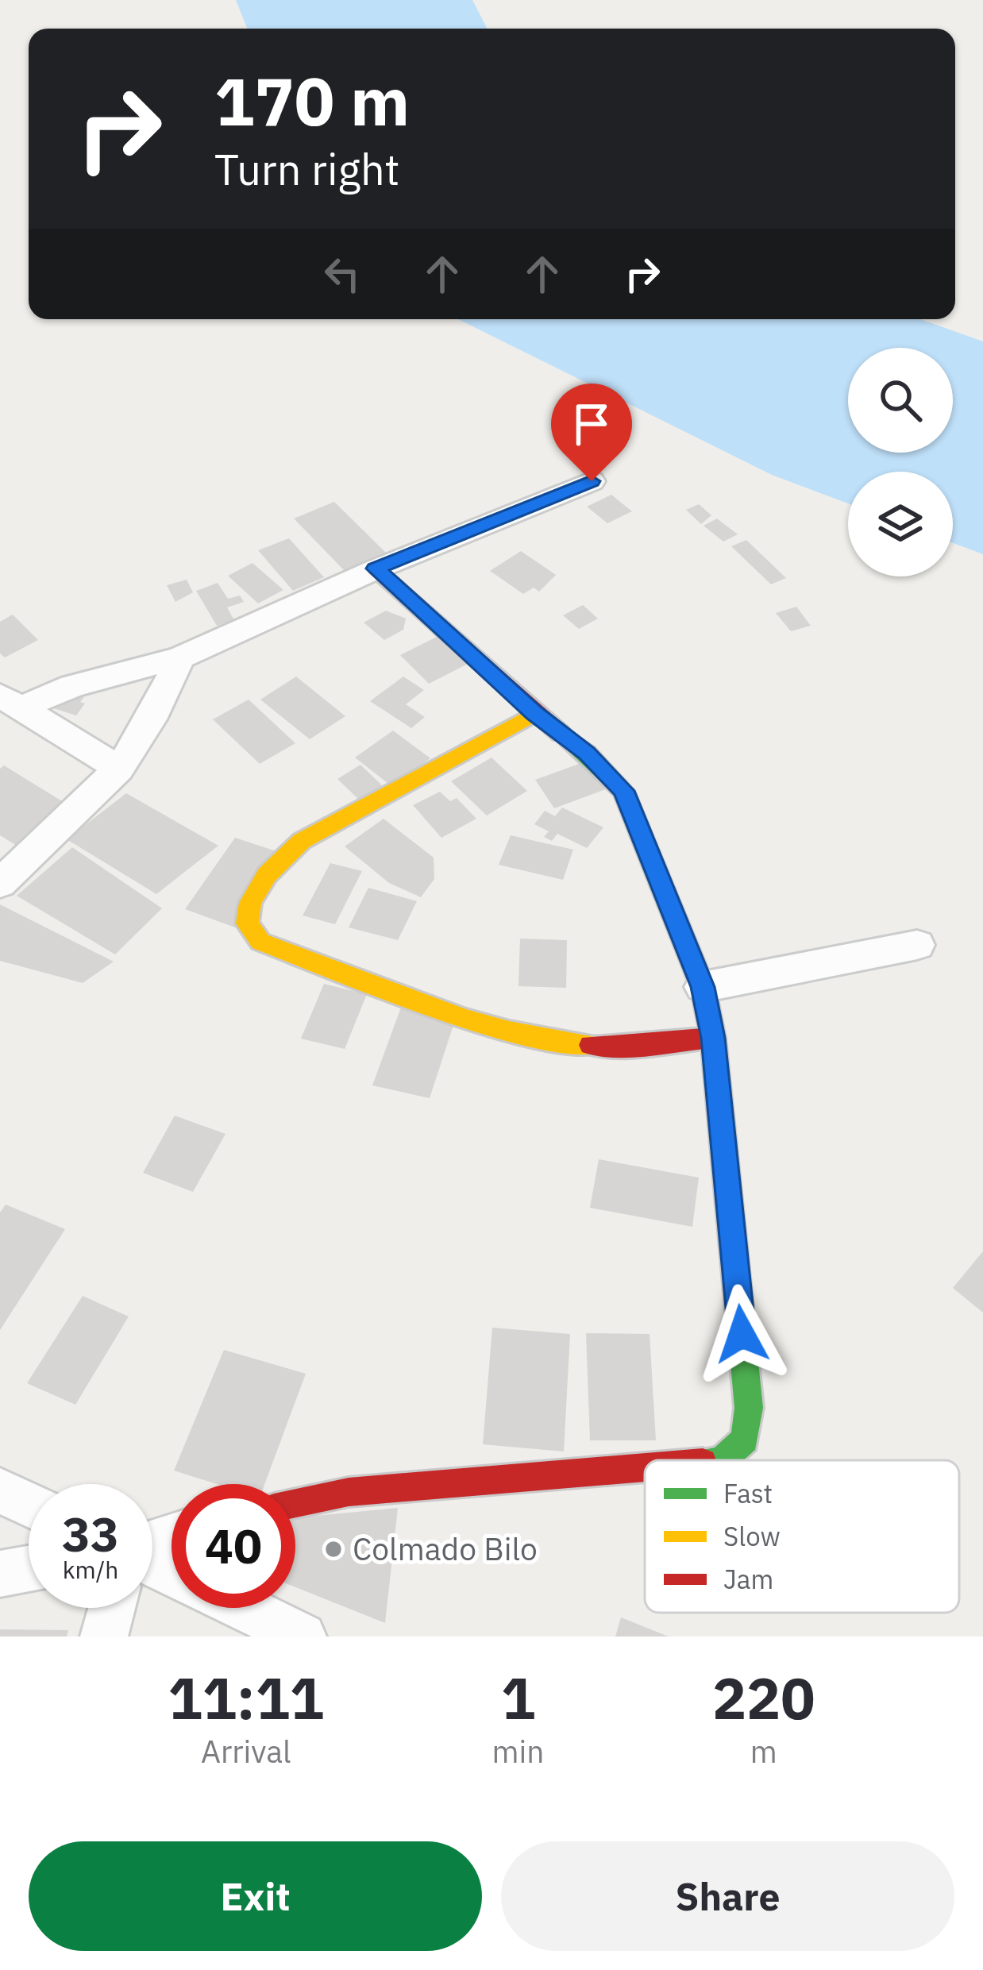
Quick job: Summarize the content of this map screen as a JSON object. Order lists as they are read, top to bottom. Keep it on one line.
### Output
{"places":["Colmado Bilo"],"legend":["Fast","Slow","Jam"],"page":{"turn":["170 m","Turn right"],"speed":"33 km/h","limit":"40","eta":["11:11","Arrival","1","min","220","m"],"buttons":["Exit","Share"]}}
